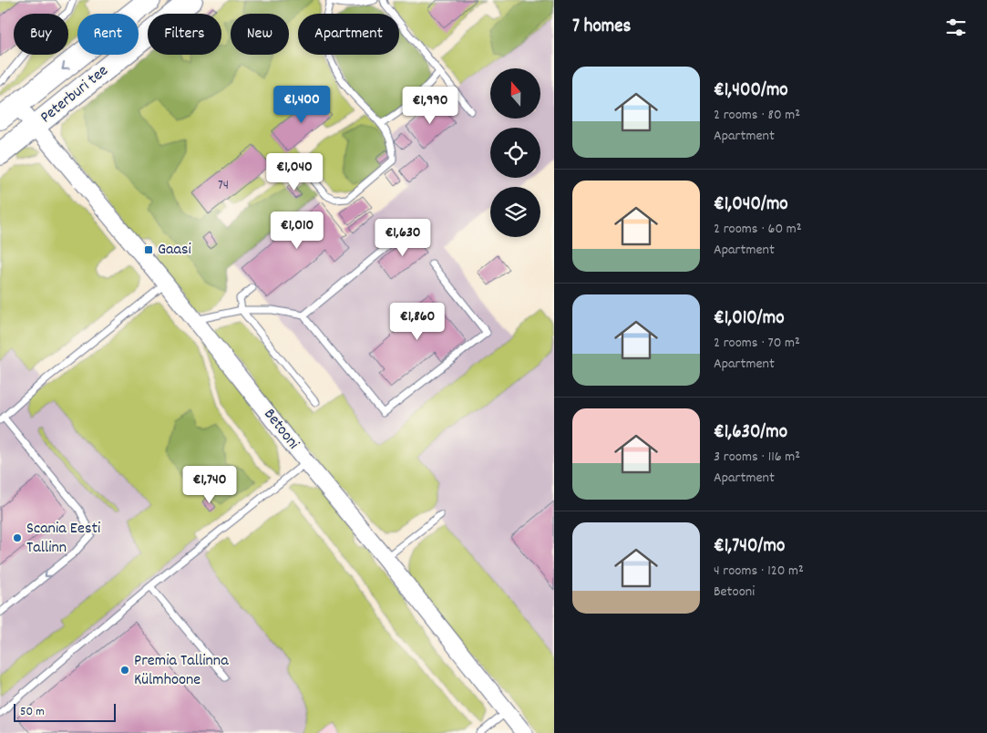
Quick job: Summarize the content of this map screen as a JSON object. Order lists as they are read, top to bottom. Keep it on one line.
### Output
{"streets":{"highway":["Peterburi tee"],"street":["Betooni"]},"crossings":[["Peterburi tee","Betooni"]],"places":{"transit":["Gaasi"],"other":["Scania Eesti Tallinn","Premia Tallinna Külmhoone"]},"house_numbers":["74"],"scale_bar":"50 m","north":"top","page":{"heading":"7 homes","chip":["Buy","Rent","Filters","New","Apartment"],"list":[{"name":"€1,400/mo","note":"2 rooms · 80 m² · Apartment"},{"name":"€1,040/mo","note":"2 rooms · 60 m² · Apartment"},{"name":"€1,010/mo","note":"2 rooms · 70 m² · Apartment"},{"name":"€1,630/mo","note":"3 rooms · 116 m² · Apartment"},{"name":"€1,740/mo","note":"4 rooms · 120 m² · Betooni"}],"price":["€1,400","€1,990","€1,040","€1,010","€1,630","€1,860","€1,740"],"scale":"50 m"}}
